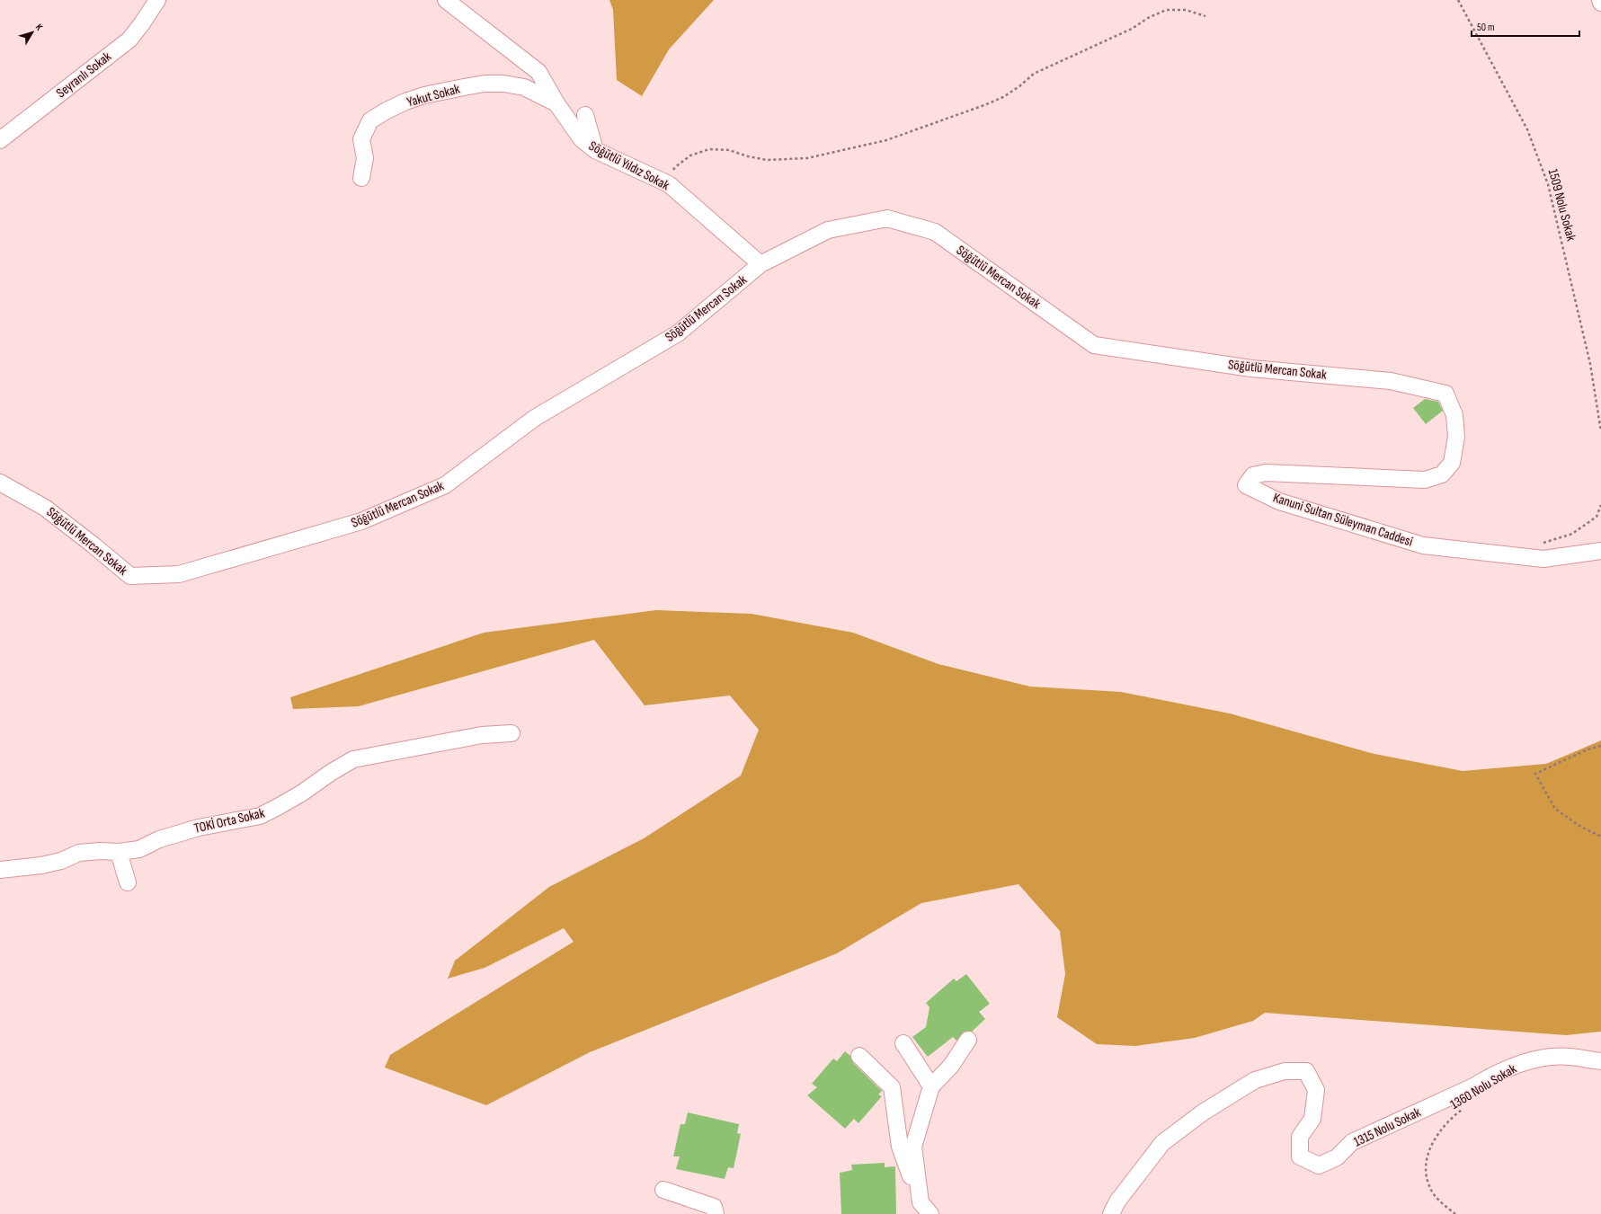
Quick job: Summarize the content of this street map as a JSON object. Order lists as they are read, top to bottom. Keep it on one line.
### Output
{"streets":{"street":["Seyranlı Sokak","Yakut Sokak","Söğütlü Yıldız Sokak","Söğütlü Mercan Sokak","Kanuni Sultan Süleyman Caddesi","TOKİ Orta Sokak","1315 Nolu Sokak"],"path":["1509 Nolu Sokak","1360 Nolu Sokak"]},"crossings":[["Yakut Sokak","Söğütlü Yıldız Sokak"],["Söğütlü Yıldız Sokak","Söğütlü Mercan Sokak"],["Söğütlü Mercan Sokak","Kanuni Sultan Süleyman Caddesi"]],"scale_bar":"50 m","north":"top right"}
